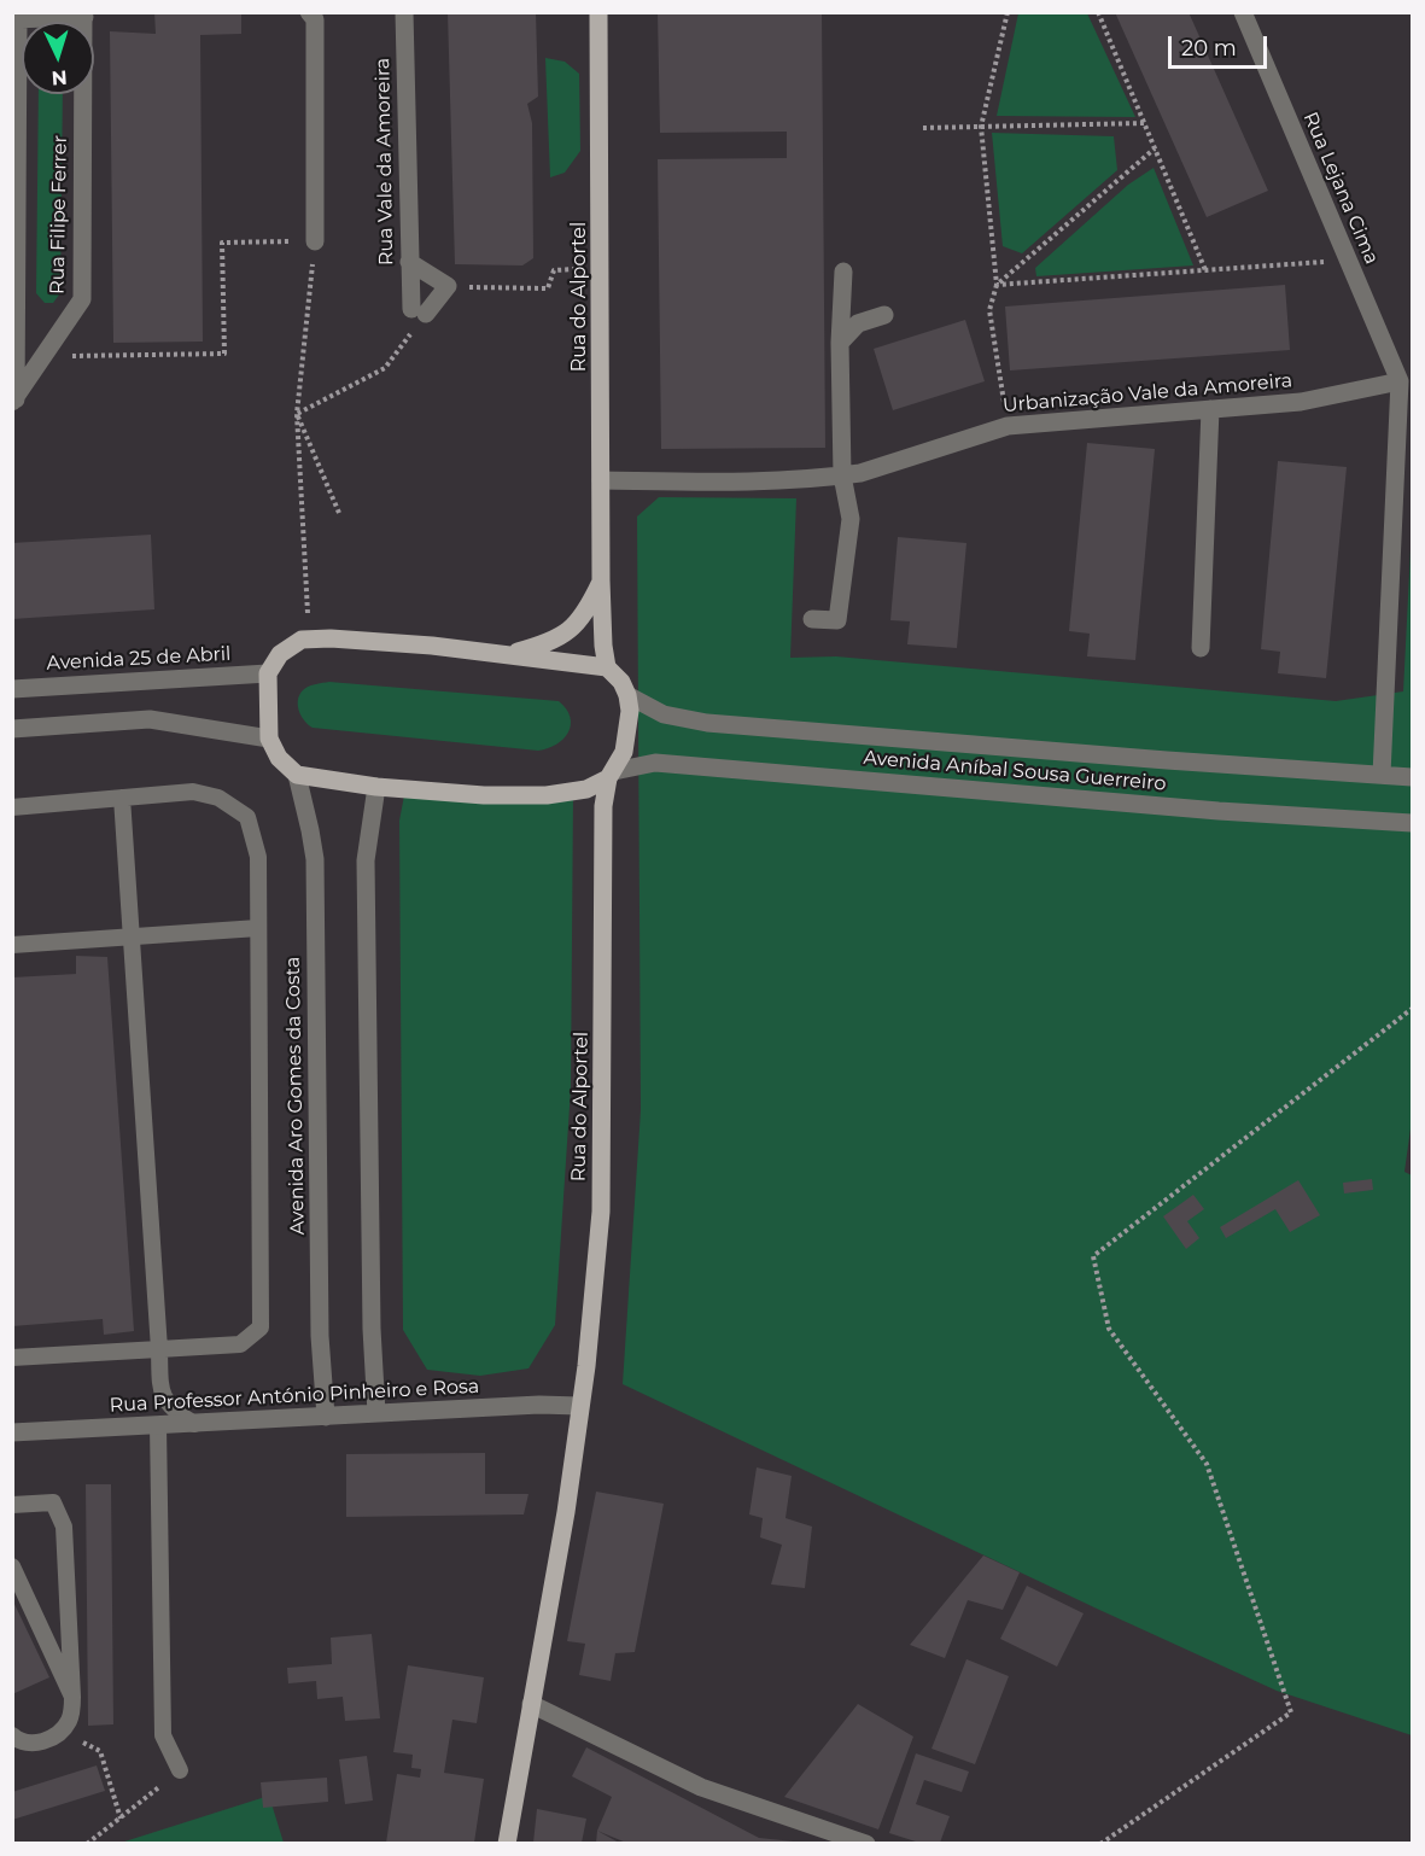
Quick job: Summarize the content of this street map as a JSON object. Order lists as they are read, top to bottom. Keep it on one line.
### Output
{"streets":{"main road":["Rua do Alportel"],"street":["Rua Vale da Amoreira","Rua Lejana Cima","Rua Filipe Ferrer","Urbanização Vale da Amoreira","Avenida 25 de Abril","Avenida Aníbal Sousa Guerreiro","Avenida Aro Gomes da Costa","Rua Professor António Pinheiro e Rosa"]},"crossings":[["Rua Lejana Cima","Urbanização Vale da Amoreira"],["Rua do Alportel","Urbanização Vale da Amoreira"],["Rua do Alportel","Avenida Aníbal Sousa Guerreiro"],["Rua do Alportel","Rua Professor António Pinheiro e Rosa"],["Avenida Aro Gomes da Costa","Rua Professor António Pinheiro e Rosa"]],"scale_bar":"20 m","north":"bottom"}
